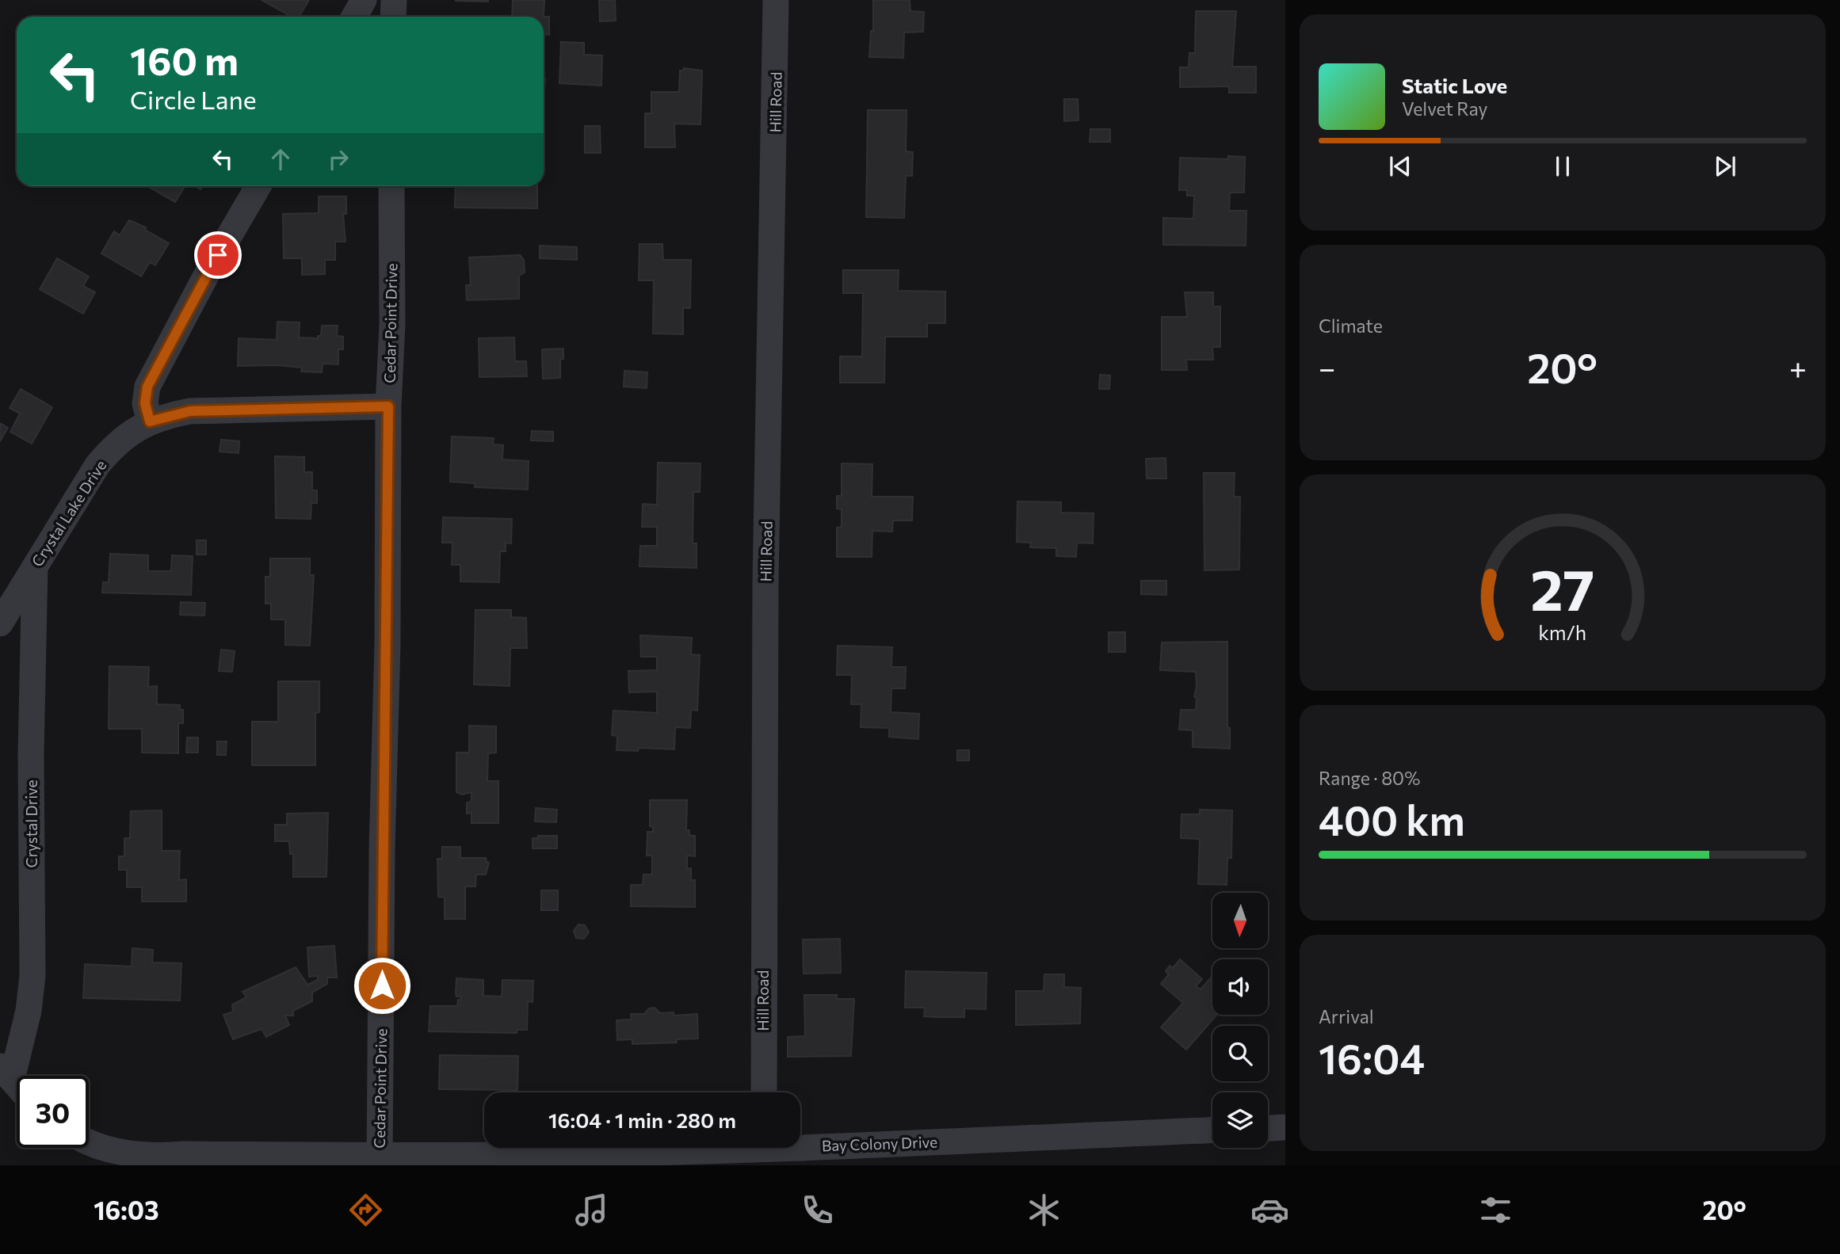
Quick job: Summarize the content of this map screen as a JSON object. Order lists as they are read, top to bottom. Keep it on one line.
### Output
{"streets":{"street":["Hill Road","Cedar Point Drive","Crystal Lake Drive","Crystal Drive","Bay Colony Drive"]},"crossings":[["Cedar Point Drive","Crystal Lake Drive"],["Cedar Point Drive","Bay Colony Drive"],["Crystal Lake Drive","Crystal Drive"]],"north":"bottom","page":{"turn":["160 m","Circle Lane"],"song":["Static Love","Velvet Ray"],"tile":["Climate",["Range · 80%","400 km"],["Arrival","16:04"]],"heat":["−","20°","+"],"limit":"30","trip":"16:04 · 1 min · 280 m","tabs":["16:03","20°"],"gauge":["27","km/h"]}}
